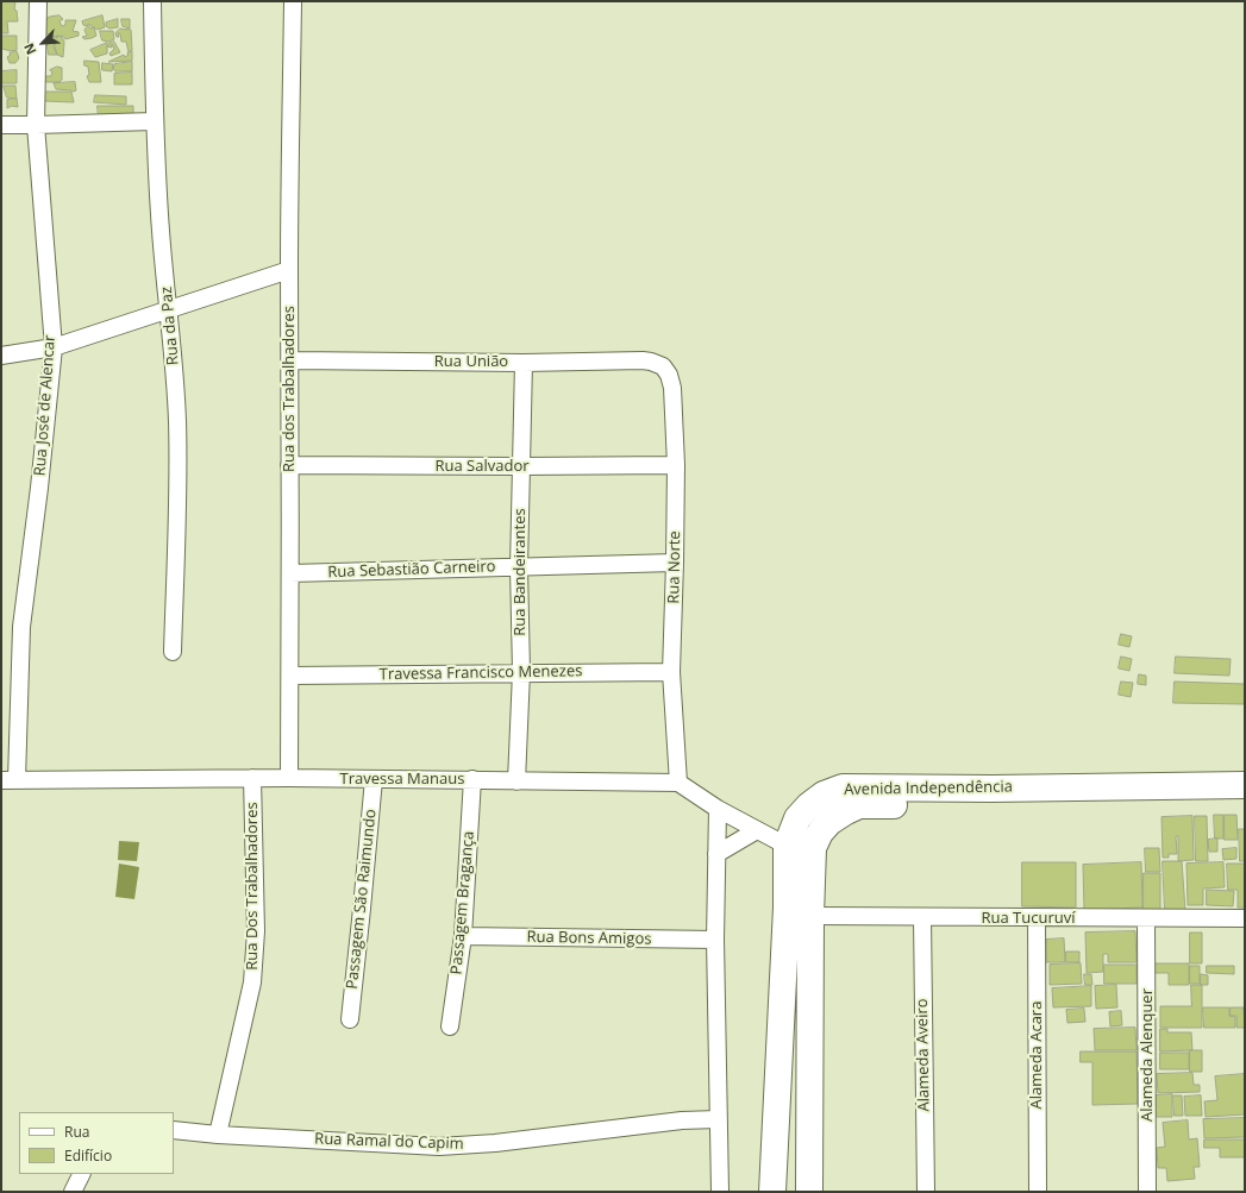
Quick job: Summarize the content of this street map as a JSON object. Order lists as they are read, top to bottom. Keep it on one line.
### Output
{"streets":{"main road":["Avenida Independência"],"street":["Rua da Paz","Rua União","Rua dos Trabalhadores","Rua José de Alencar","Rua Salvador","Rua Norte","Rua Sebastião Carneiro","Rua Bandeirantes","Travessa Francisco Menezes","Travessa Manaus","Rua Dos Trabalhadores","Passagem São Raimundo","Passagem Bragança","Rua Tucuruví","Rua Bons Amigos","Alameda Aveiro","Alameda Acara","Alameda Alenquer","Rua Ramal do Capim"]},"crossings":[["Rua União","Rua dos Trabalhadores"],["Rua União","Rua Norte"],["Rua União","Rua Bandeirantes"],["Rua dos Trabalhadores","Rua Salvador"],["Rua dos Trabalhadores","Rua Sebastião Carneiro"],["Rua dos Trabalhadores","Travessa Francisco Menezes"],["Rua dos Trabalhadores","Travessa Manaus"],["Rua José de Alencar","Travessa Manaus"],["Rua Salvador","Rua Norte"],["Rua Salvador","Rua Bandeirantes"],["Rua Norte","Rua Sebastião Carneiro"],["Rua Norte","Travessa Francisco Menezes"],["Rua Norte","Travessa Manaus"],["Rua Sebastião Carneiro","Rua Bandeirantes"],["Rua Bandeirantes","Travessa Francisco Menezes"],["Rua Bandeirantes","Travessa Manaus"],["Travessa Manaus","Rua Dos Trabalhadores"],["Travessa Manaus","Passagem São Raimundo"],["Travessa Manaus","Passagem Bragança"],["Avenida Independência","Rua Tucuruví"],["Rua Dos Trabalhadores","Rua Ramal do Capim"],["Passagem Bragança","Rua Bons Amigos"],["Rua Tucuruví","Alameda Aveiro"],["Rua Tucuruví","Alameda Acara"],["Rua Tucuruví","Alameda Alenquer"]],"legend":["Rua","Edifício"],"north":"bottom left"}
